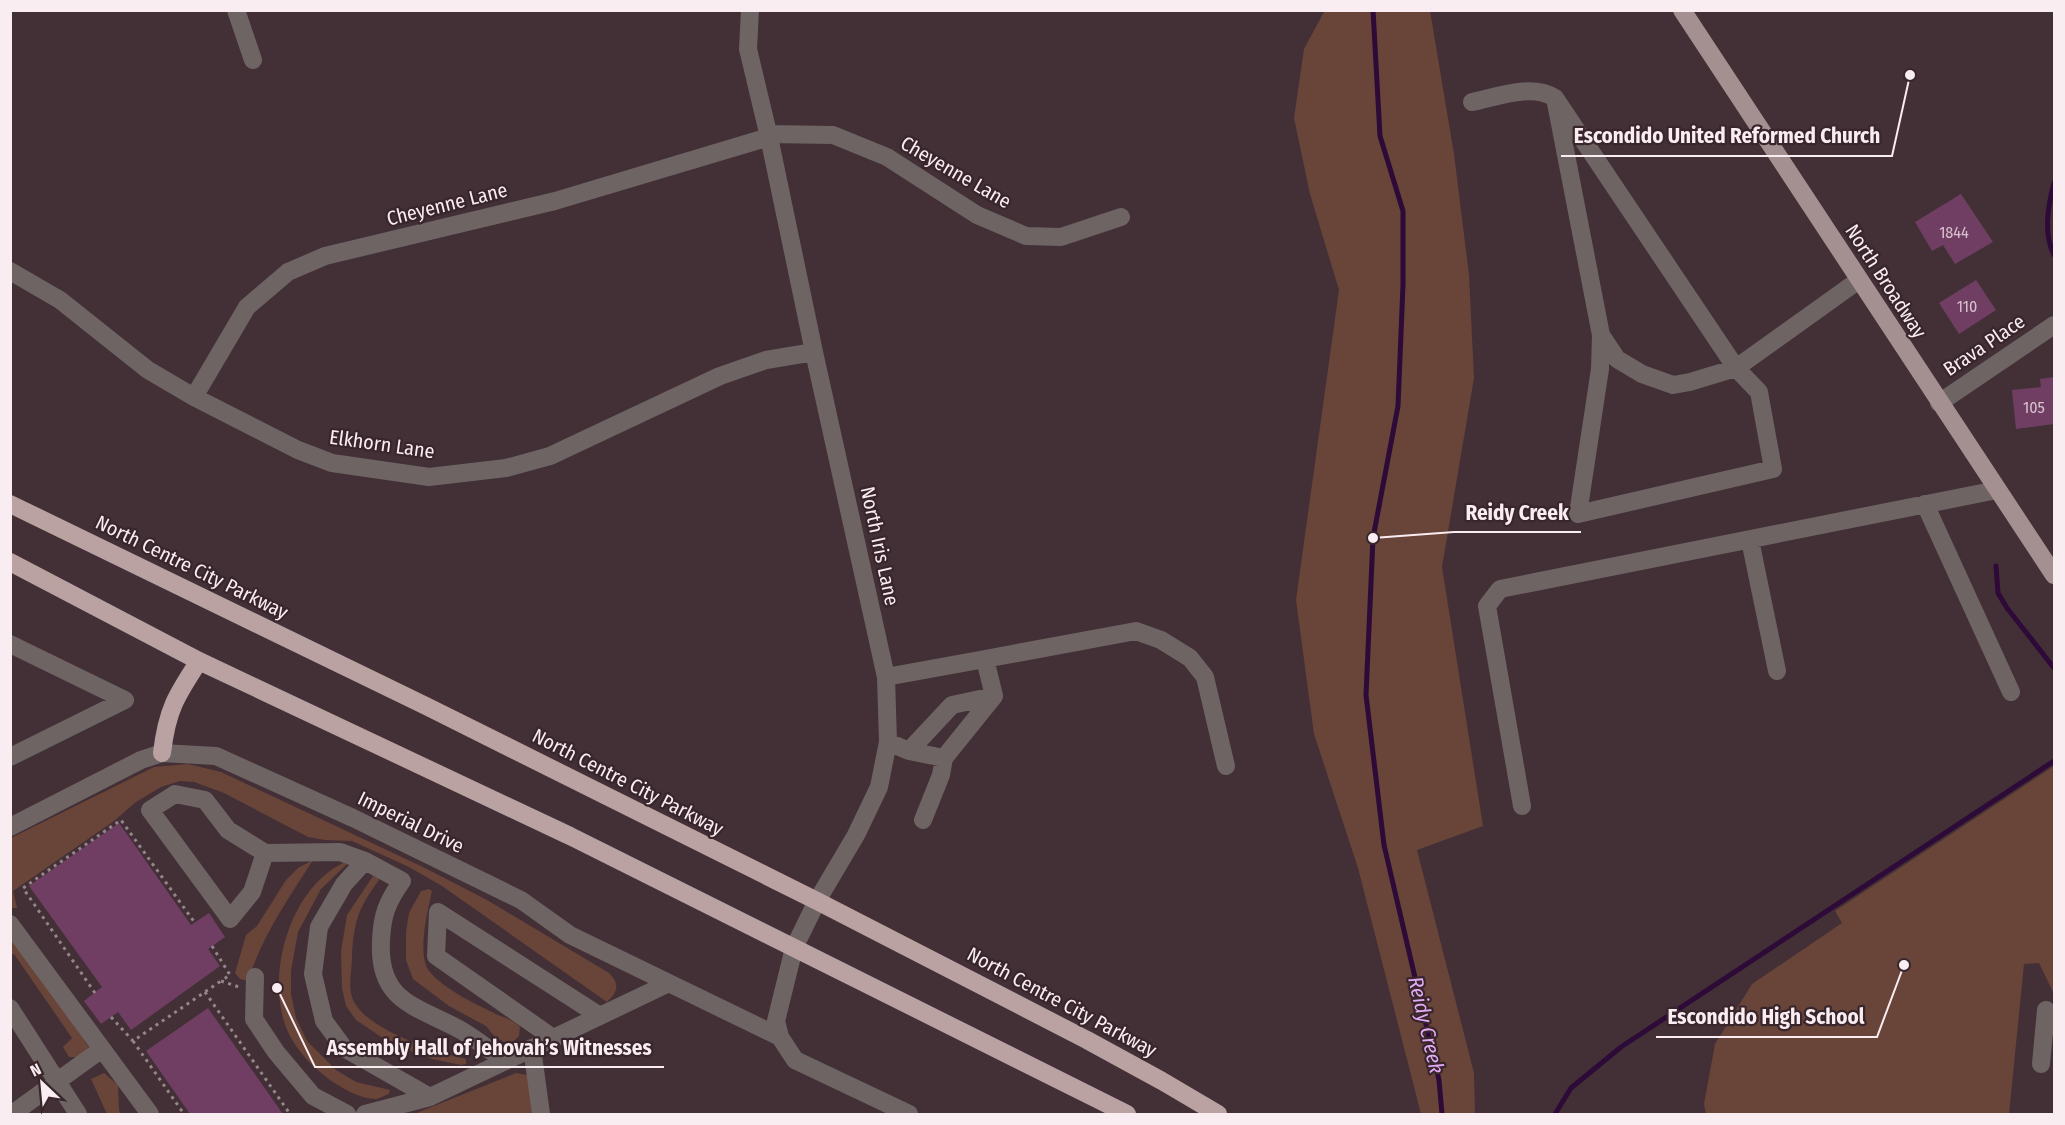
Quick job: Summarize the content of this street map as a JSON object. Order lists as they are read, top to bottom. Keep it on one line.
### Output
{"streets":{"highway":["North Centre City Parkway"],"main road":["North Broadway"],"street":["Cheyenne Lane","Brava Place","Elkhorn Lane","North Iris Lane","Imperial Drive"]},"crossings":[["Cheyenne Lane","Elkhorn Lane"],["Cheyenne Lane","North Iris Lane"],["North Broadway","Brava Place"],["Elkhorn Lane","North Iris Lane"],["North Iris Lane","North Centre City Parkway"],["North Iris Lane","Imperial Drive"]],"water":["Reidy Creek"],"places":["Escondido United Reformed Church","Reidy Creek","Escondido High School","Assembly Hall of Jehovah’s Witnesses"],"house_numbers":["1844","110","105"],"north":"top left"}
